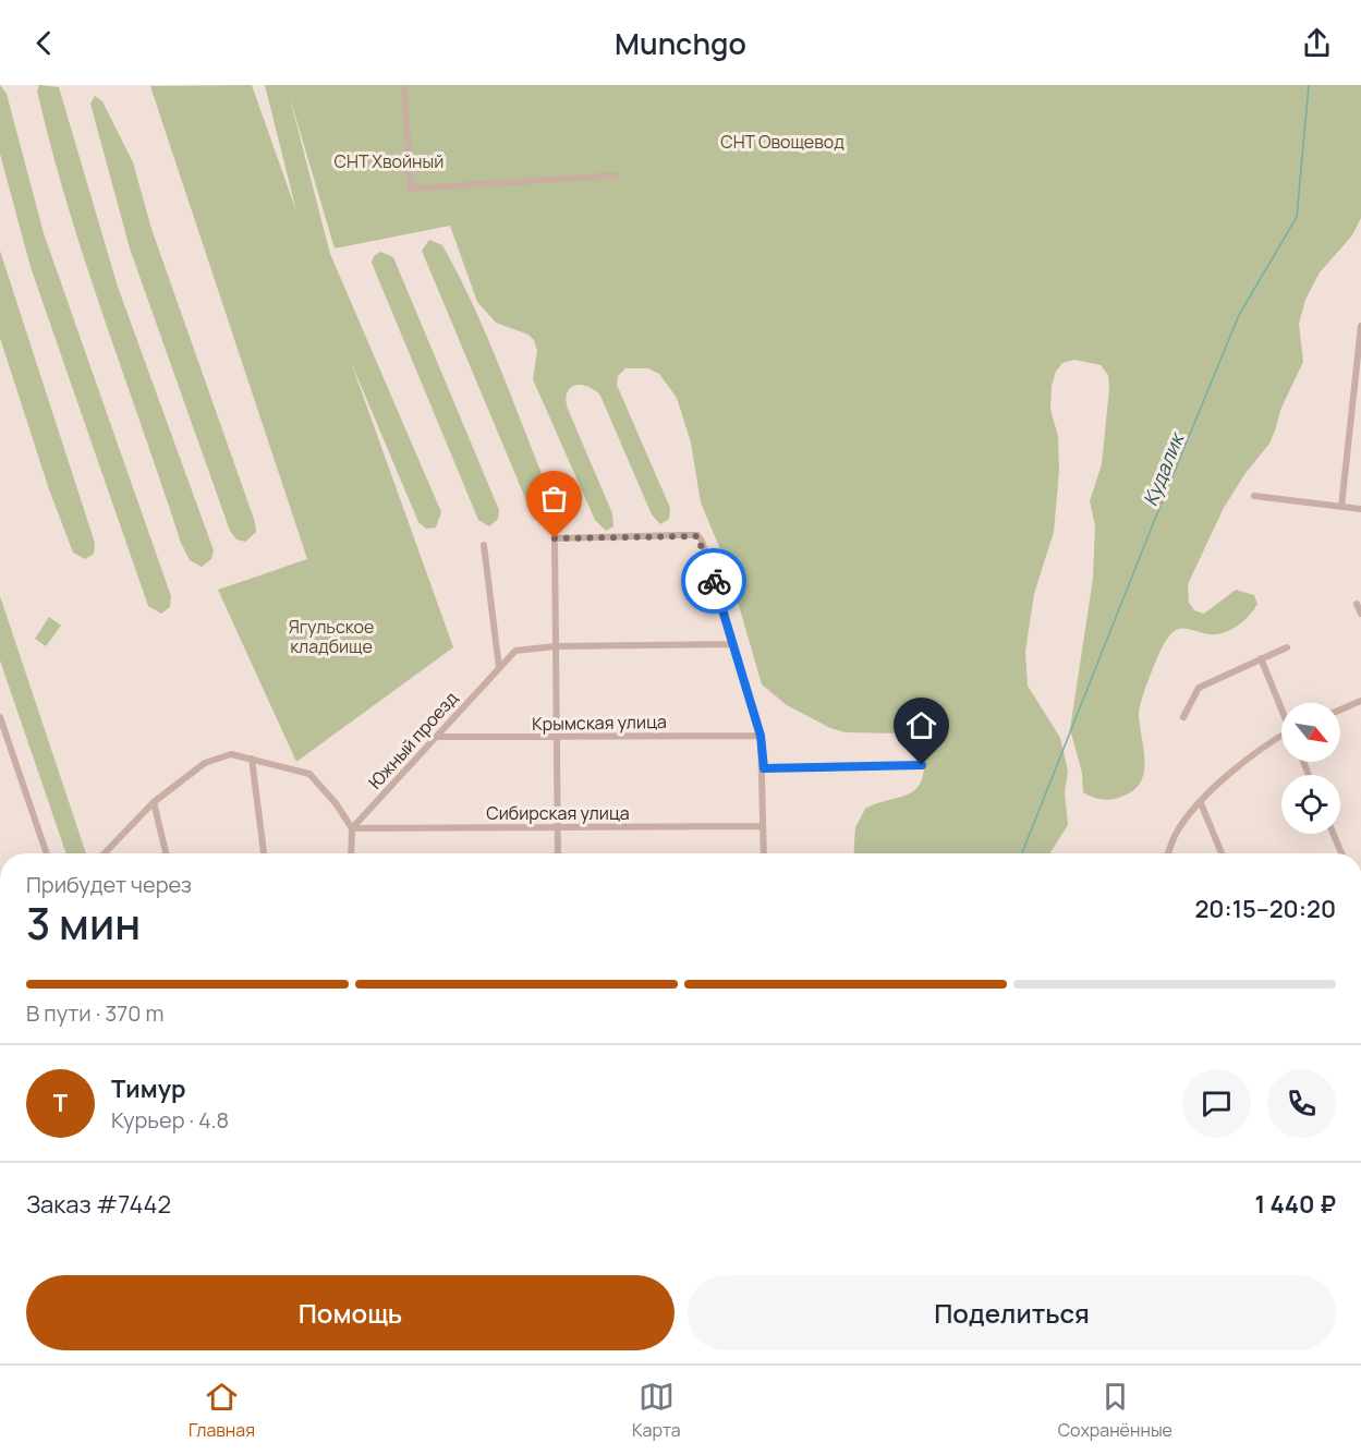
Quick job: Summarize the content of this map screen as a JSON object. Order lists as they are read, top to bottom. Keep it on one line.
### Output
{"streets":{"street":["Крымская улица","Южный проезд","Сибирская улица"]},"crossings":[["Крымская улица","Южный проезд"],["Южный проезд","Сибирская улица"]],"water":["Кудалик"],"parks":["СНТ Овощевод","СНТ Хвойный","Ягульское кладбище"],"north":"bottom right","page":{"header":"Munchgo","heading":["3 мин","Прибудет через","20:15–20:20"],"panel":["Тимур","Курьер · 4.8","Заказ #7442","1 440 ₽"],"bar":"В пути · 370 m","round":"Т","buttons":["Помощь","Поделиться"],"tabs":["Главная","Карта","Сохранённые"]}}
